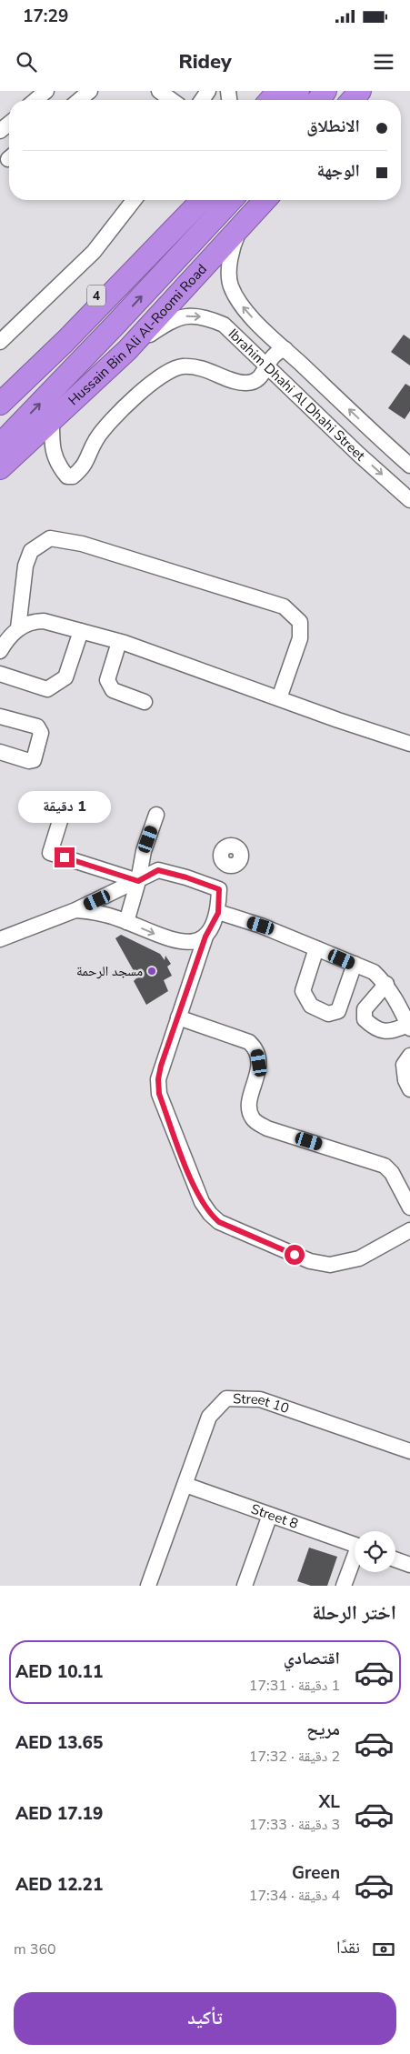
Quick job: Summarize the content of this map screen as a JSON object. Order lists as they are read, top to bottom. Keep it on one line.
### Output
{"streets":{"highway":["4","Hussain Bin Ali Al-Roomi Road"],"street":["Ibrahim Dhahi Al Dhahi Street","Street 10","Street 8"]},"crossings":[["Hussain Bin Ali Al-Roomi Road","Ibrahim Dhahi Al Dhahi Street"],["Street 10","Street 8"]],"places":["مسجد الرحمة"],"page":{"status":"17:29","header":"Ridey","banner":["الانطلاق","الوجهة"],"bubble":"1 دقيقة","heading":"اختر الرحلة","list":[{"name":"اقتصادي","note":"1 دقيقة · 17:31","value":"AED 10.11"},{"name":"مريح","note":"2 دقيقة · 17:32","value":"AED 13.65"},{"name":"XL","note":"3 دقيقة · 17:33","value":"AED 17.19"},{"name":"Green","note":"4 دقيقة · 17:34","value":"AED 12.21"}],"pay":["نقدًا","360 m"],"buttons":"تأكيد"}}
